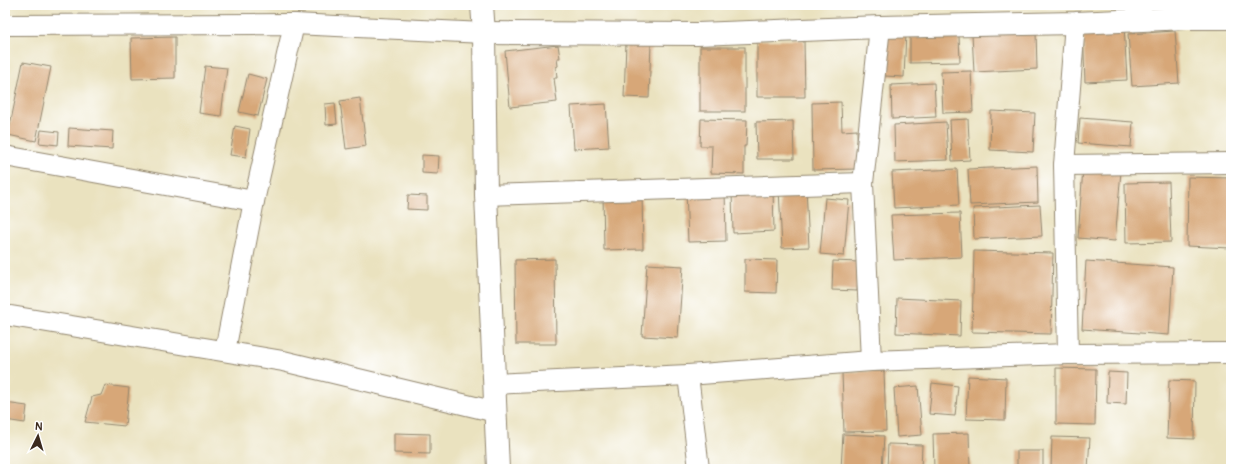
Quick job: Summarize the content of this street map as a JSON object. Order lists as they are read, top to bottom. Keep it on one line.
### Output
{"north":"top"}
